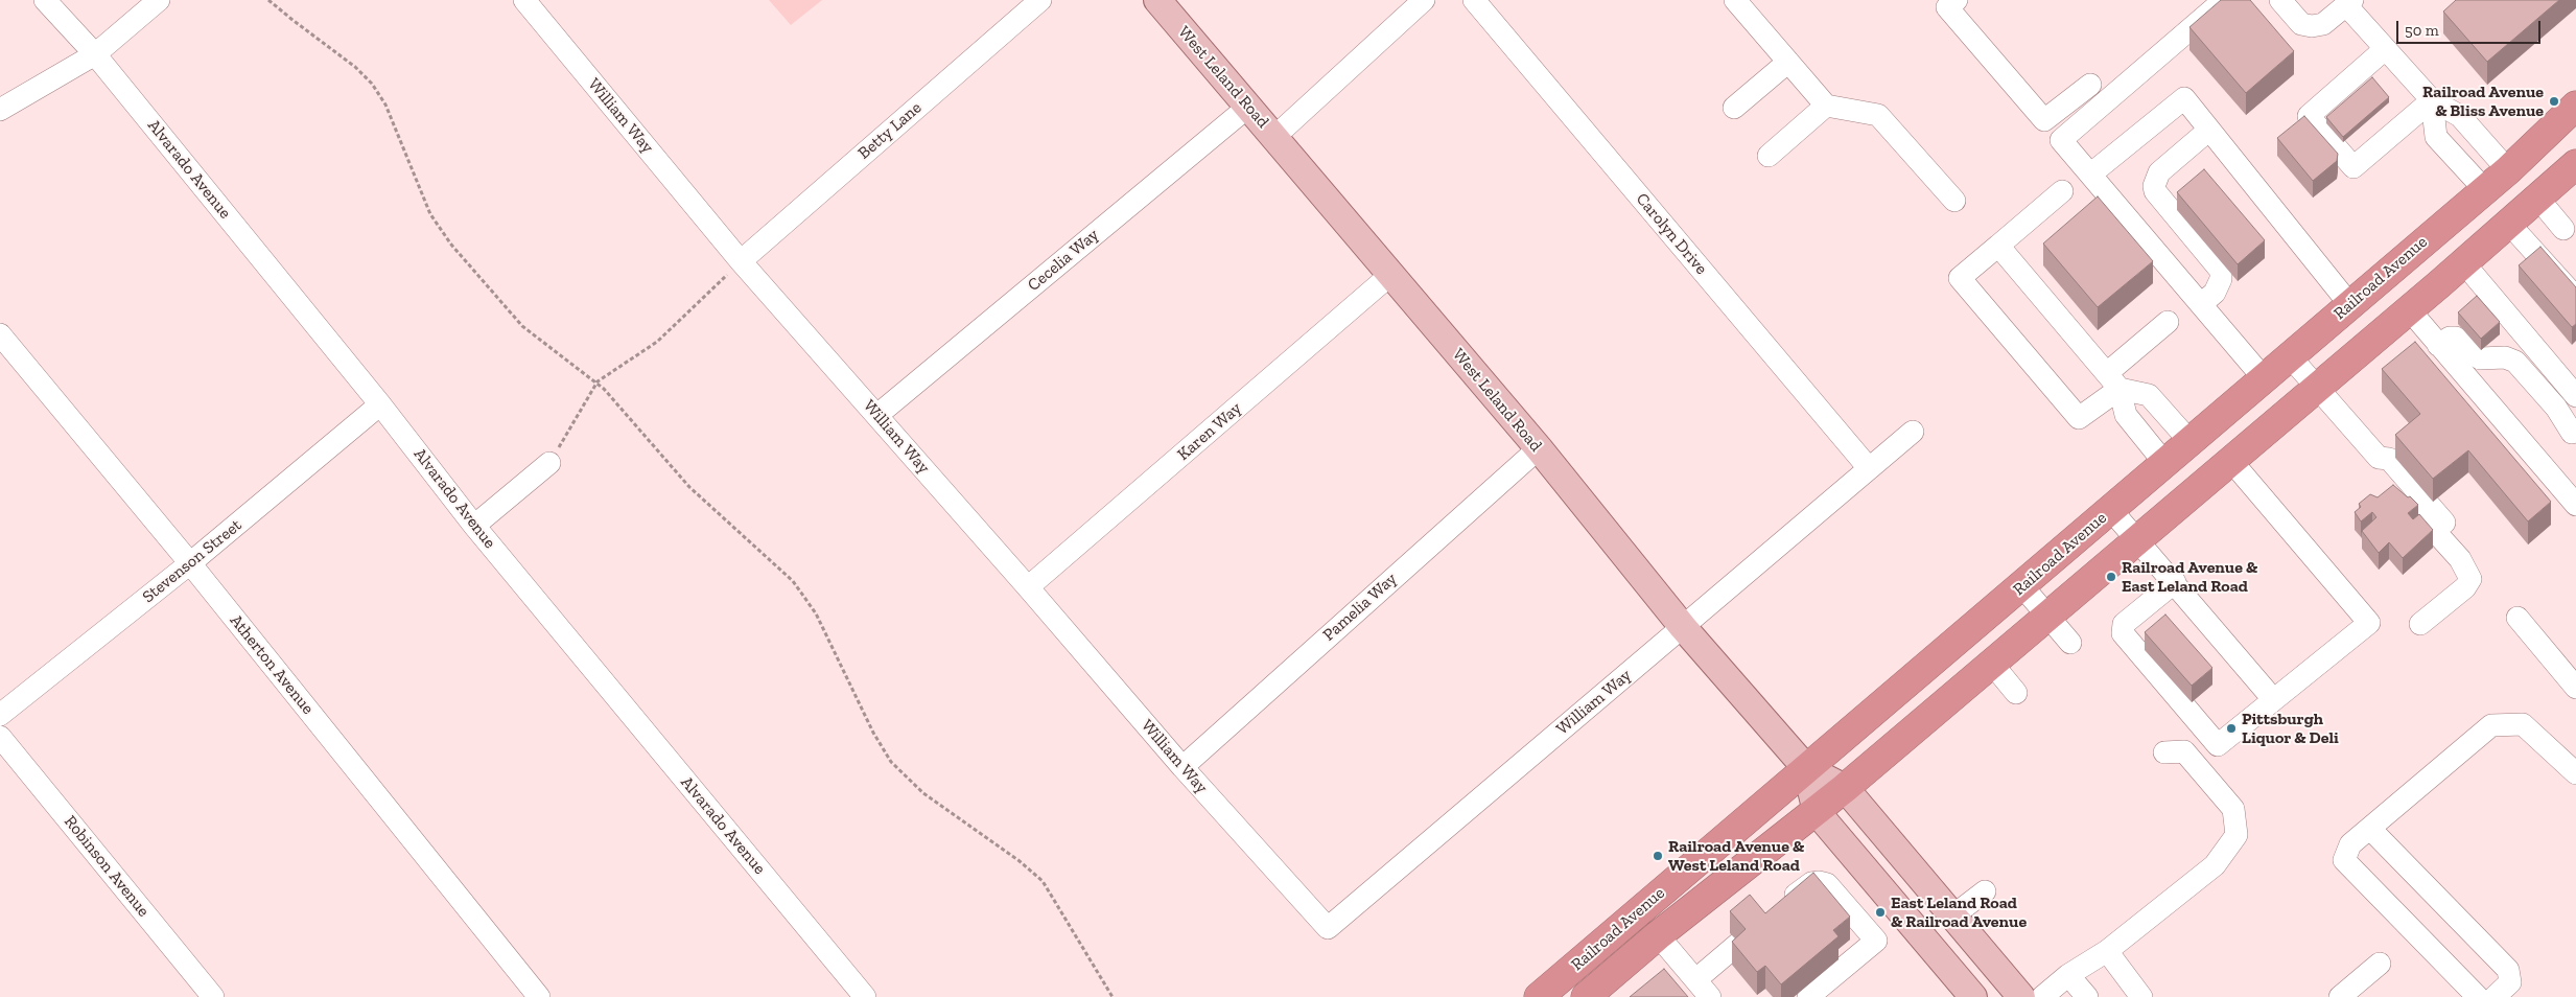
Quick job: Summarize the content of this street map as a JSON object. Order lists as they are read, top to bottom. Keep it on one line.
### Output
{"streets":{"highway":["Railroad Avenue"],"main road":["West Leland Road"],"street":["William Way","Betty Lane","Alvarado Avenue","Carolyn Drive","Cecelia Way","Karen Way","Stevenson Street","Pamelia Way","Atherton Avenue","Robinson Avenue"]},"crossings":[["West Leland Road","William Way"],["West Leland Road","Cecelia Way"],["West Leland Road","Railroad Avenue"],["West Leland Road","Karen Way"],["West Leland Road","Pamelia Way"],["William Way","Betty Lane"],["William Way","Carolyn Drive"],["William Way","Cecelia Way"],["William Way","Karen Way"],["William Way","Pamelia Way"],["Alvarado Avenue","Stevenson Street"],["Stevenson Street","Atherton Avenue"]],"places":["Railroad Avenue & Bliss Avenue","Railroad Avenue & East Leland Road","Pittsburgh Liquor & Deli","Railroad Avenue & West Leland Road","East Leland Road & Railroad Avenue"],"scale_bar":"50 m"}
